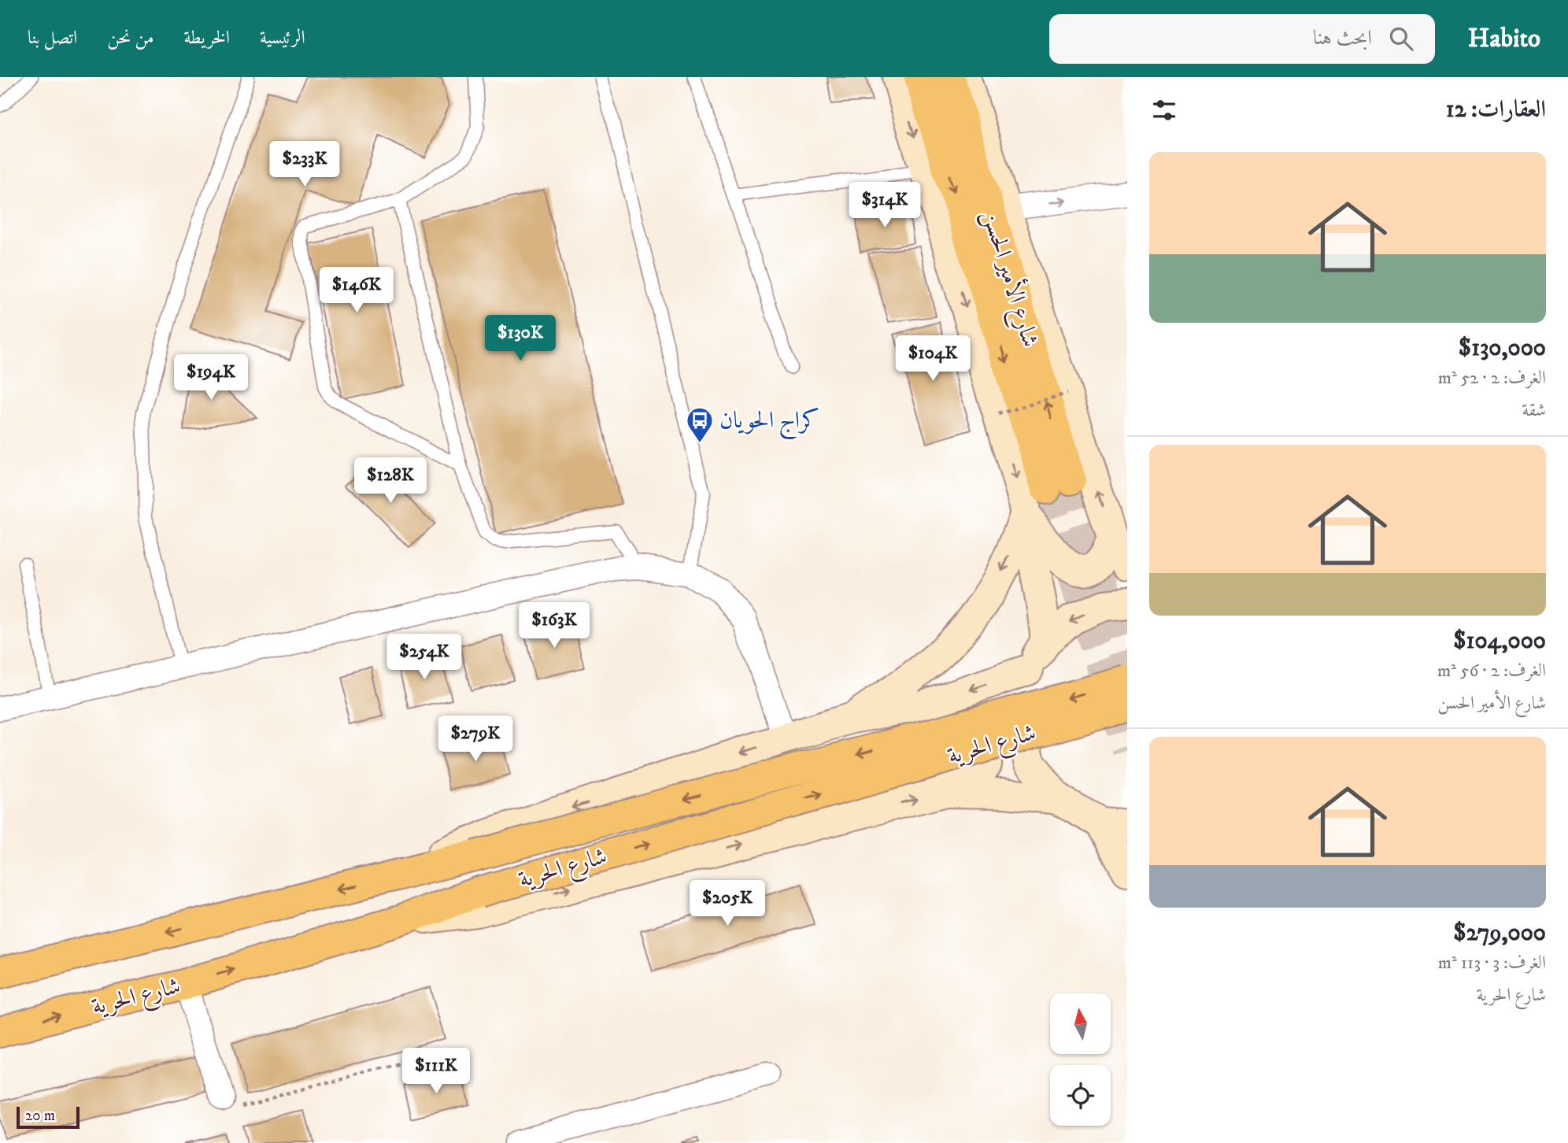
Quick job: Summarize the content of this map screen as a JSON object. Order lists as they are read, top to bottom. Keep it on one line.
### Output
{"streets":{"highway":["شارع الأمير الحسن","شارع الحرية"]},"places":{"bus stop":["كراج الحويان"]},"scale_bar":"20 m","north":"top","page":{"header":"Habito","search":"ابحث هنا","nav":["الرئيسية","الخريطة","من نحن","اتصل بنا"],"heading":"العقارات: 12","price":["$233K","$314K","$146K","$130K","$104K","$194K","$128K","$163K","$254K","$279K","$205K","$111K"],"list":[{"name":"$130,000","note":"الغرف: 2 · 52 m² · شقة"},{"name":"$104,000","note":"الغرف: 2 · 56 m² · شارع الأمير الحسن"},{"name":"$279,000","note":"الغرف: 3 · 113 m² · شارع الحرية"}],"scale":"20 m"}}
